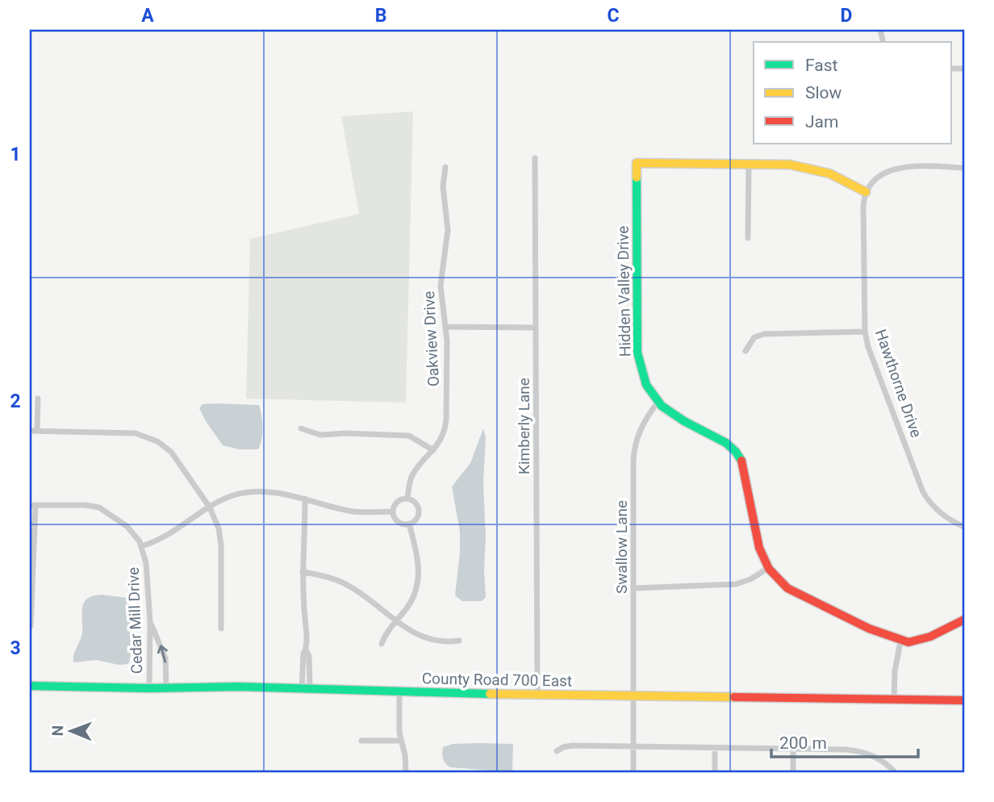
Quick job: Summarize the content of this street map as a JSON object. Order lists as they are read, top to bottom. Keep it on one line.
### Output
{"streets":{"main road":["Hidden Valley Drive","County Road 700 East"],"street":["Oakview Drive","Hawthorne Drive","Kimberly Lane","Swallow Lane","Cedar Mill Drive"]},"crossings":[["Hidden Valley Drive","Swallow Lane"],["Kimberly Lane","County Road 700 East"],["Swallow Lane","County Road 700 East"],["Cedar Mill Drive","County Road 700 East"]],"legend":["Fast","Slow","Jam"],"scale_bar":"200 m","north":"left","grid":{"columns":["A","B","C","D"],"rows":["1","2","3"]}}
